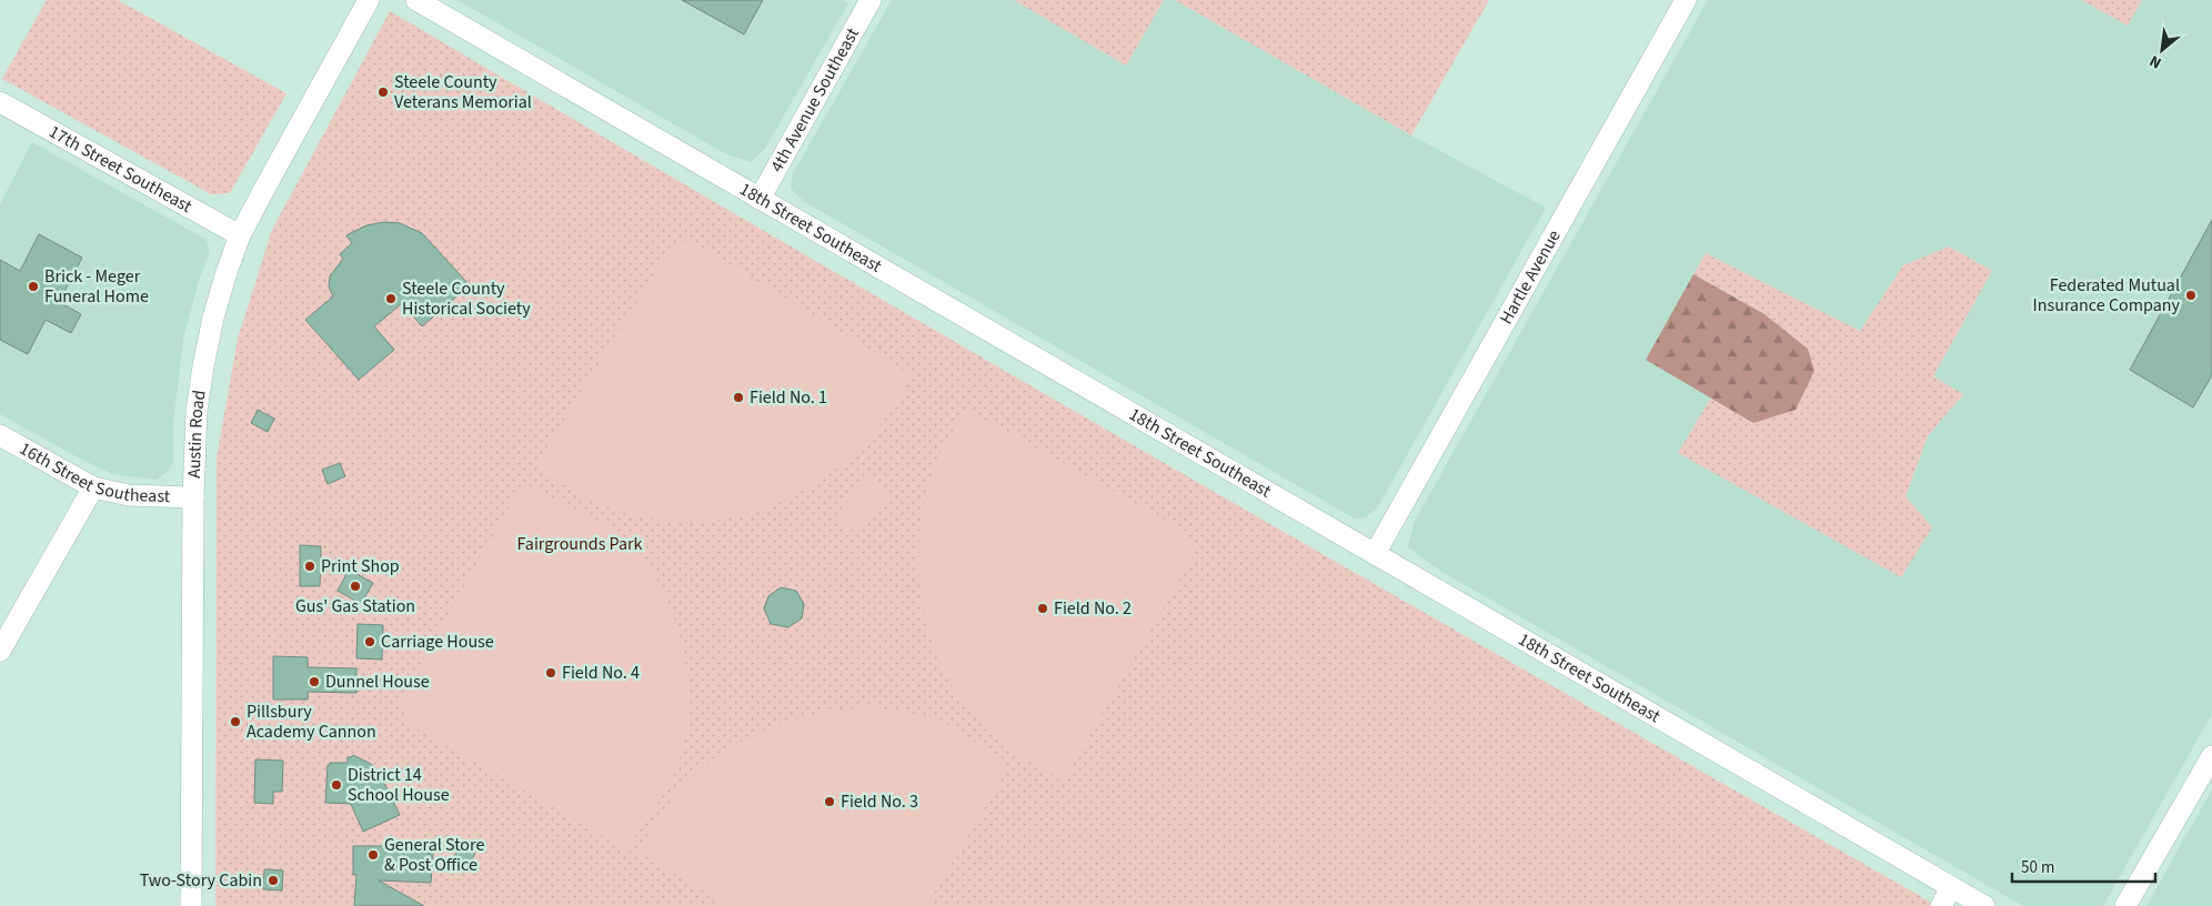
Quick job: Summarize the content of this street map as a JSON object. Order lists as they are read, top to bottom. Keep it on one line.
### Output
{"streets":{"street":["4th Avenue Southeast","17th Street Southeast","18th Street Southeast","Hartle Avenue","Austin Road","16th Street Southeast"]},"crossings":[["4th Avenue Southeast","18th Street Southeast"],["17th Street Southeast","Austin Road"],["18th Street Southeast","Hartle Avenue"],["Austin Road","16th Street Southeast"]],"parks":["Fairgrounds Park"],"places":["Steele County Veterans Memorial","Brick - Meger Funeral Home","Federated Mutual Insurance Company","Steele County Historical Society","Field No. 1","Print Shop","Gus' Gas Station","Field No. 2","Carriage House","Field No. 4","Dunnel House","Pillsbury Academy Cannon","District 14 School House","Field No. 3","General Store & Post Office","Two-Story Cabin"],"scale_bar":"50 m","north":"bottom left"}
